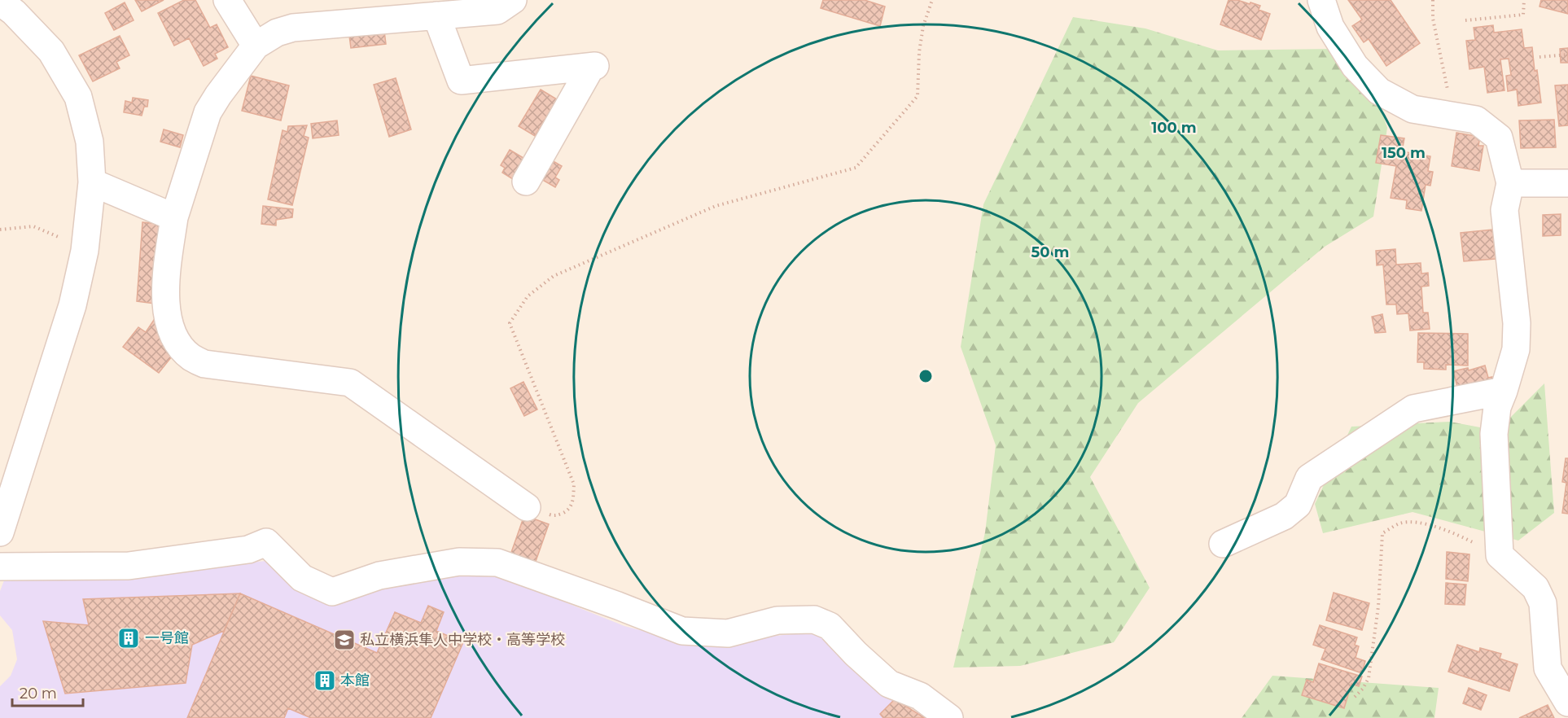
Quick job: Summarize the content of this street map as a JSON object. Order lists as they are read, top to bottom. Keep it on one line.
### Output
{"places":{"building":["一号館","本館"],"school or university":["私立横浜隼人中学校・高等学校"]},"scale_bar":"20 m","rings":["100 m","150 m","50 m"]}
